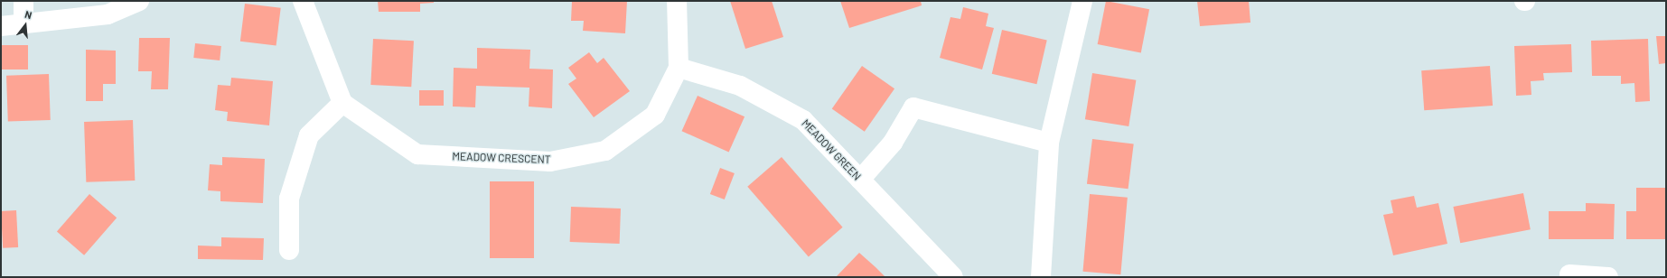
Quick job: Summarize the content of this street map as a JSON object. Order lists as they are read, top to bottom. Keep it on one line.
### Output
{"streets":{"street":["MEADOW GREEN","MEADOW CRESCENT"]},"crossings":[["MEADOW GREEN","MEADOW CRESCENT"]],"north":"top"}
